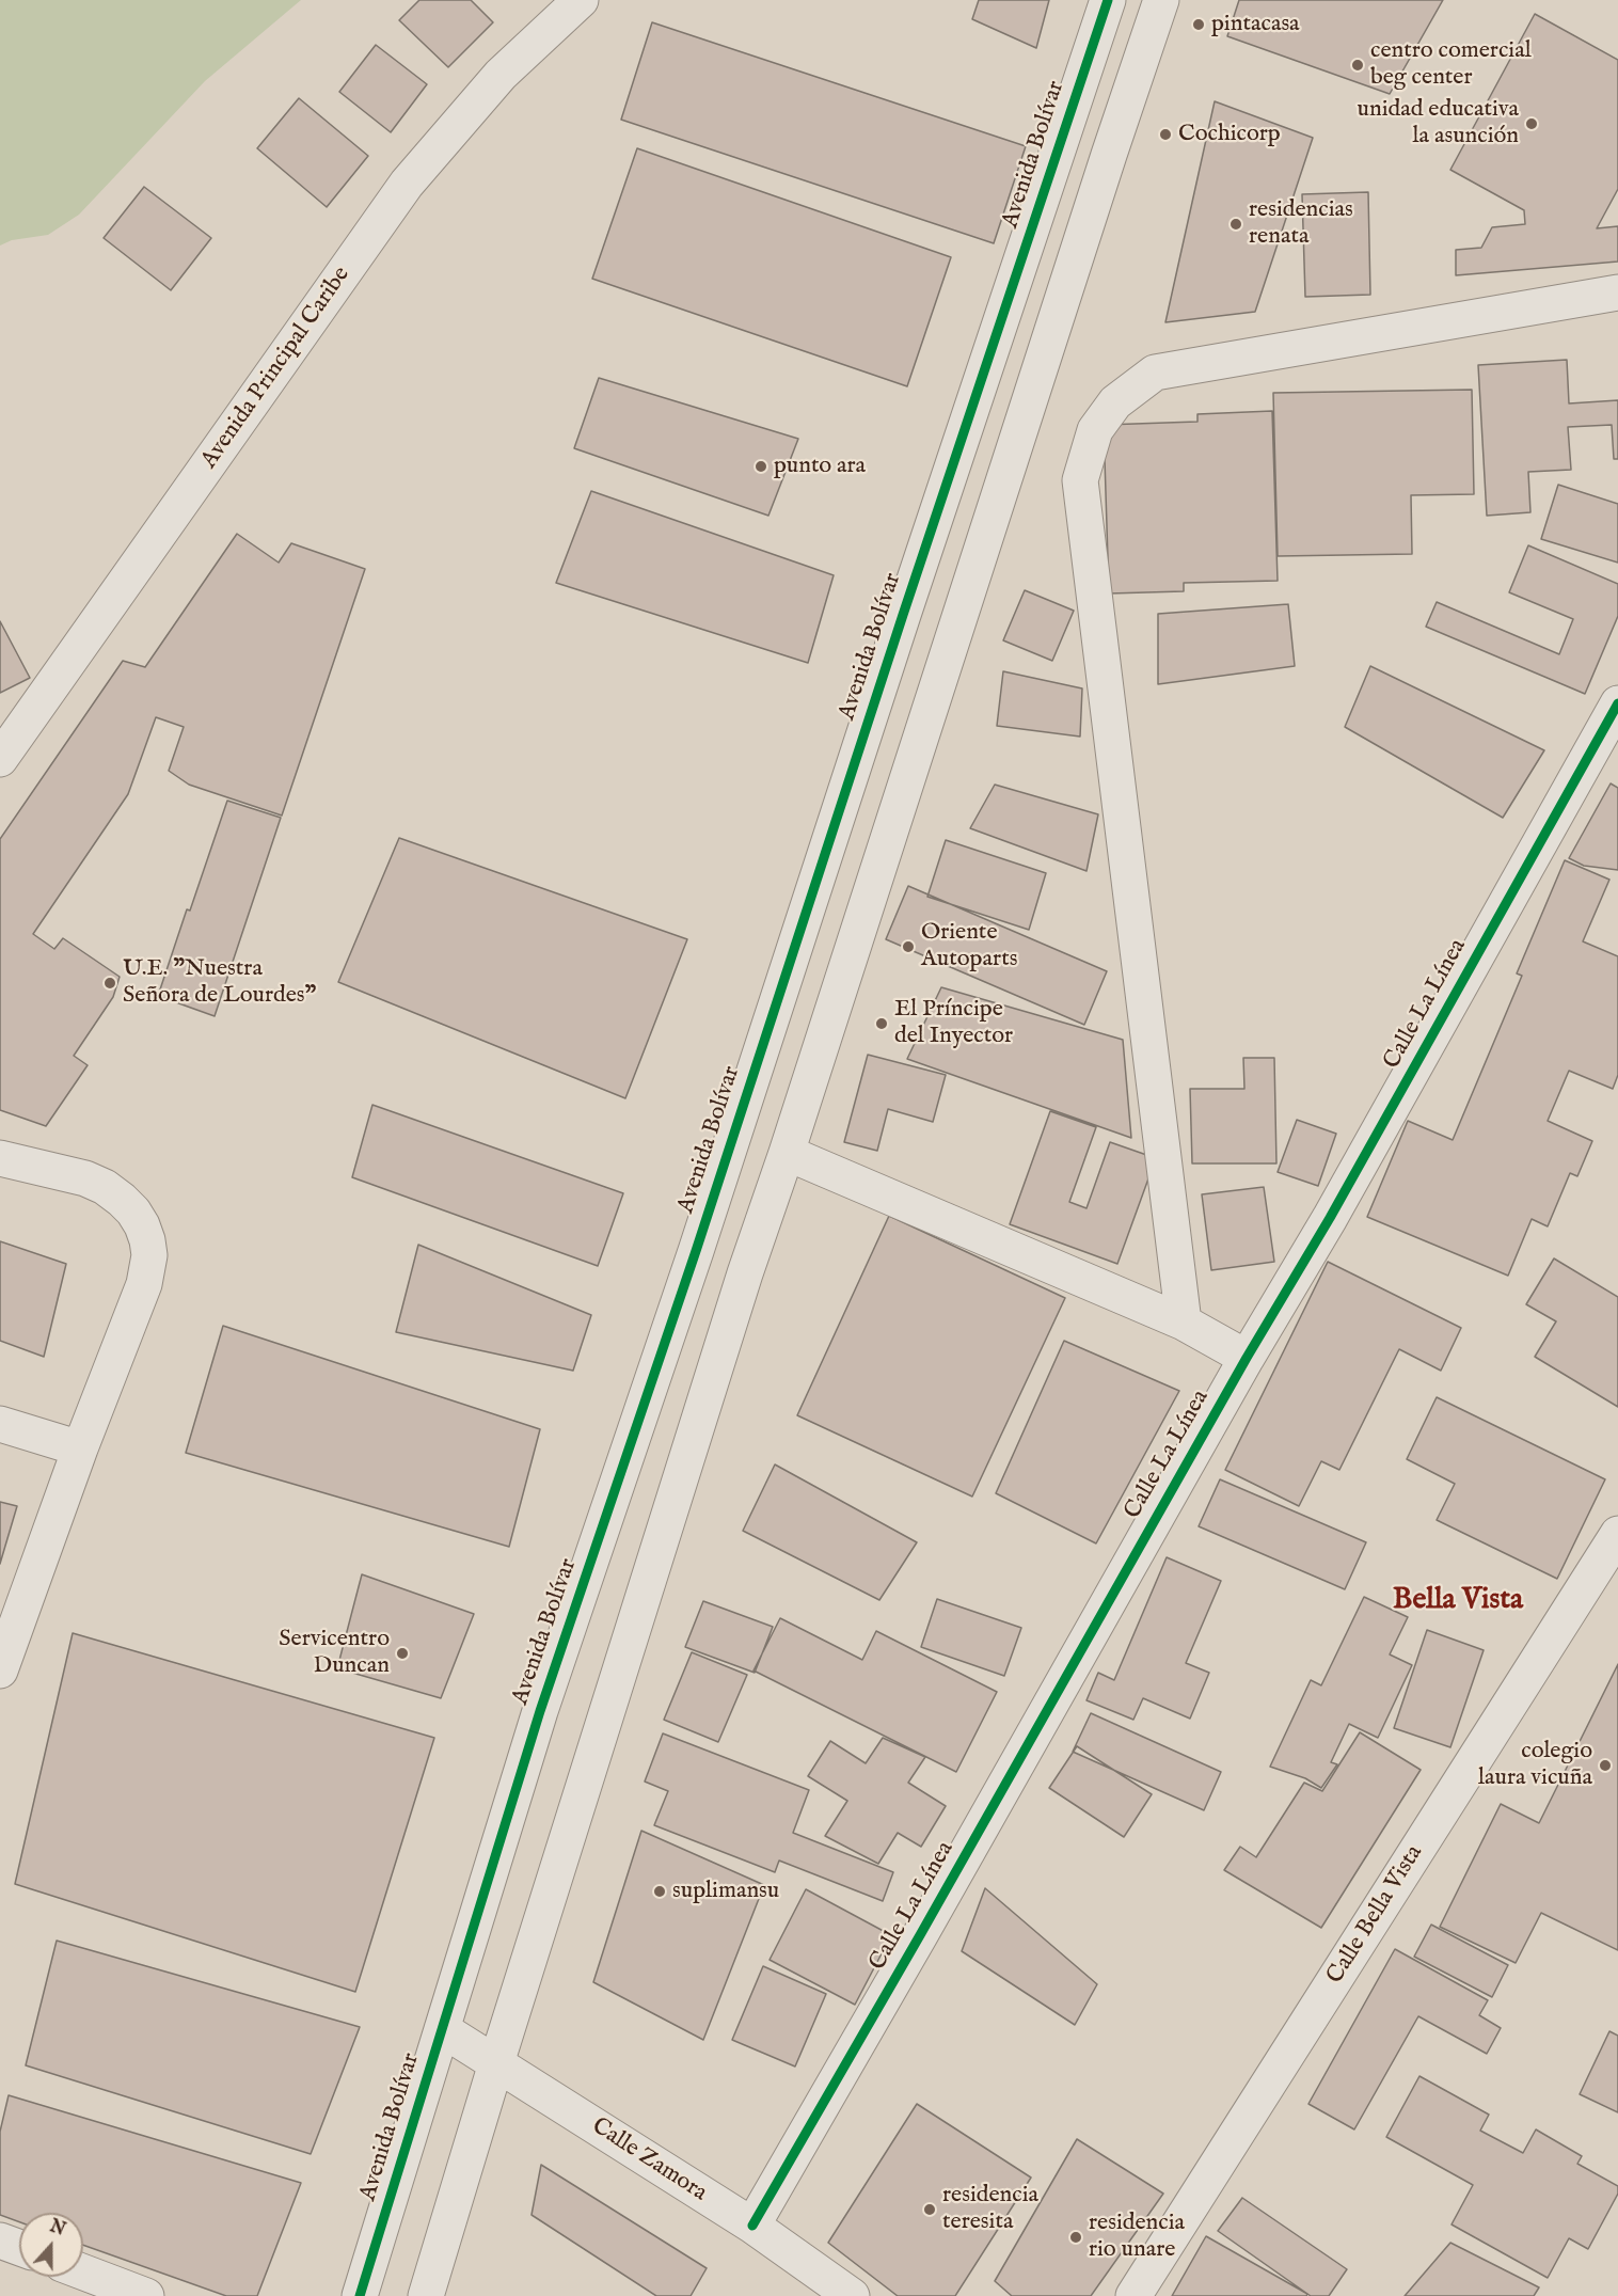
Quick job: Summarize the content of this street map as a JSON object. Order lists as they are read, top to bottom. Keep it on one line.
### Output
{"streets":{"street":["Avenida Bolívar","Avenida Principal Caribe","Calle La Línea","Calle Bella Vista","Calle Zamora"]},"crossings":[["Avenida Bolívar","Calle Zamora"],["Calle La Línea","Calle Zamora"]],"districts":["Bella Vista"],"places":["pintacasa","centro comercial beg center","unidad educativa la asunción","Cochicorp","residencias renata","punto ara","Oriente Autoparts","U.E. \"Nuestra Señora de Lourdes\"","El Príncipe del Inyector","Servicentro Duncan","colegio laura vicuña","suplimansu","residencia teresita","residencia rio unare"],"north":"top"}
